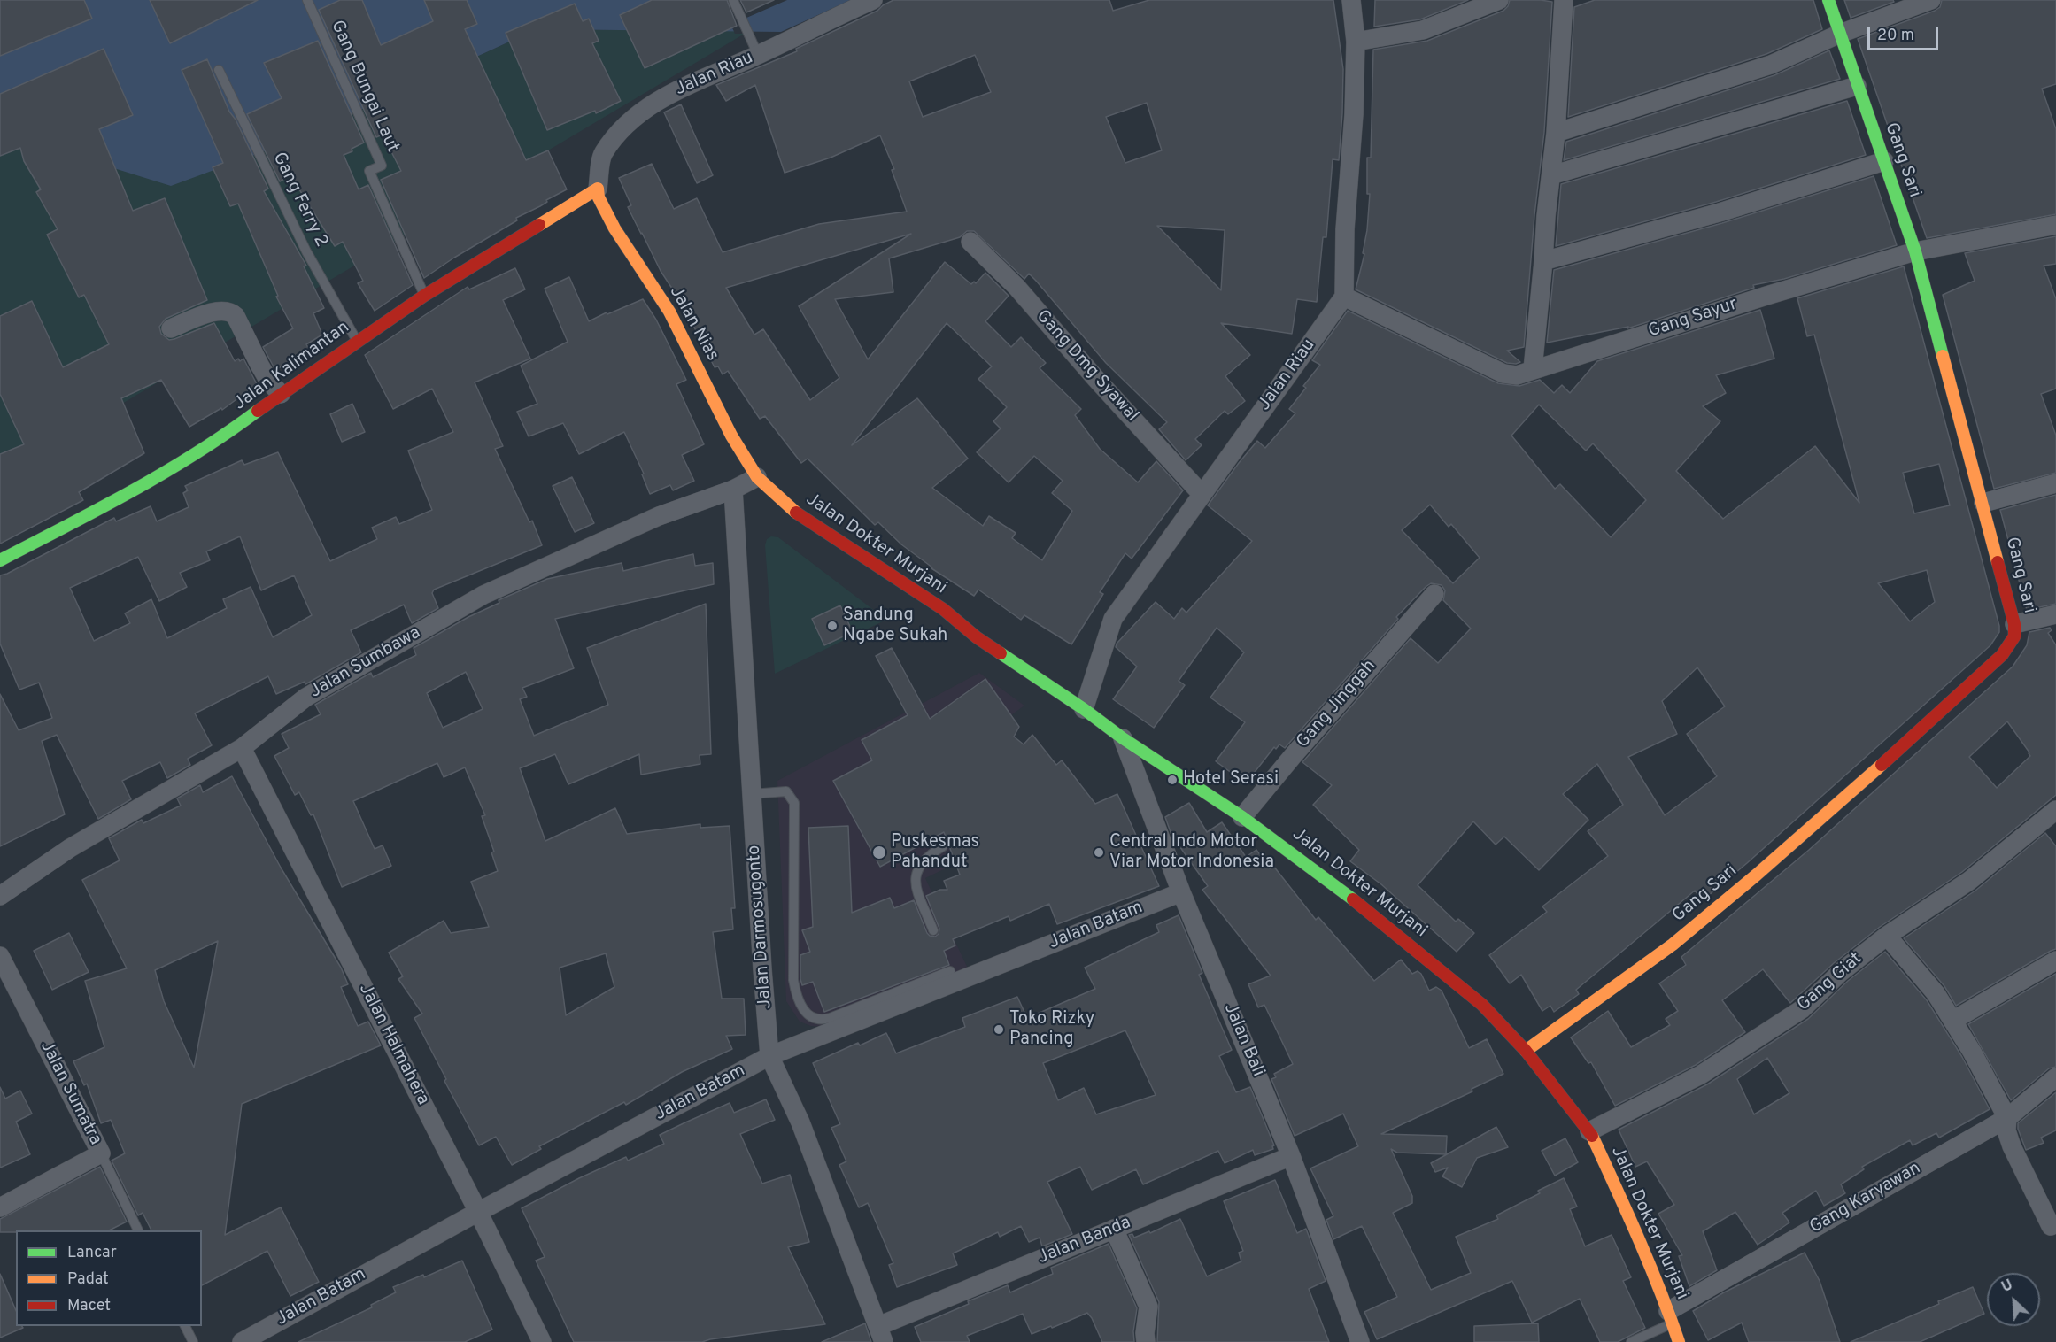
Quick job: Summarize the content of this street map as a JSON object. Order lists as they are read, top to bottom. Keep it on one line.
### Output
{"streets":{"street":["Jalan Riau","Gang Sari","Gang Sayur","Jalan Nias","Jalan Kalimantan","Gang Dmg Syawal","Jalan Dokter Murjani","Jalan Sumbawa","Gang Jinggah","Jalan Batam","Jalan Darmosugonto","Gang Giat","Jalan Bali","Jalan Halmahera","Jalan Sumatra","Gang Karyawan","Jalan Banda"],"lane":["Gang Bungai Laut","Gang Ferry 2"]},"crossings":[["Jalan Riau","Gang Sayur"],["Jalan Riau","Jalan Nias"],["Jalan Riau","Jalan Kalimantan"],["Jalan Riau","Gang Dmg Syawal"],["Jalan Riau","Jalan Dokter Murjani"],["Gang Bungai Laut","Jalan Kalimantan"],["Gang Sari","Gang Sayur"],["Gang Sari","Jalan Dokter Murjani"],["Gang Ferry 2","Jalan Kalimantan"],["Jalan Nias","Jalan Kalimantan"],["Jalan Nias","Jalan Dokter Murjani"],["Jalan Nias","Jalan Sumbawa"],["Jalan Dokter Murjani","Jalan Sumbawa"],["Jalan Dokter Murjani","Gang Jinggah"],["Jalan Dokter Murjani","Gang Giat"],["Jalan Dokter Murjani","Jalan Bali"],["Jalan Dokter Murjani","Gang Karyawan"],["Jalan Sumbawa","Jalan Darmosugonto"],["Jalan Sumbawa","Jalan Halmahera"],["Jalan Batam","Jalan Darmosugonto"],["Jalan Batam","Jalan Bali"],["Jalan Batam","Jalan Halmahera"],["Jalan Darmosugonto","Jalan Banda"],["Jalan Bali","Jalan Banda"]],"places":["Sandung Ngabe Sukah","Hotel Serasi","Puskesmas Pahandut","Central Indo Motor Viar Motor Indonesia","Toko Rizky Pancing"],"legend":["Lancar","Padat","Macet"],"scale_bar":"20 m","north":"top left"}
